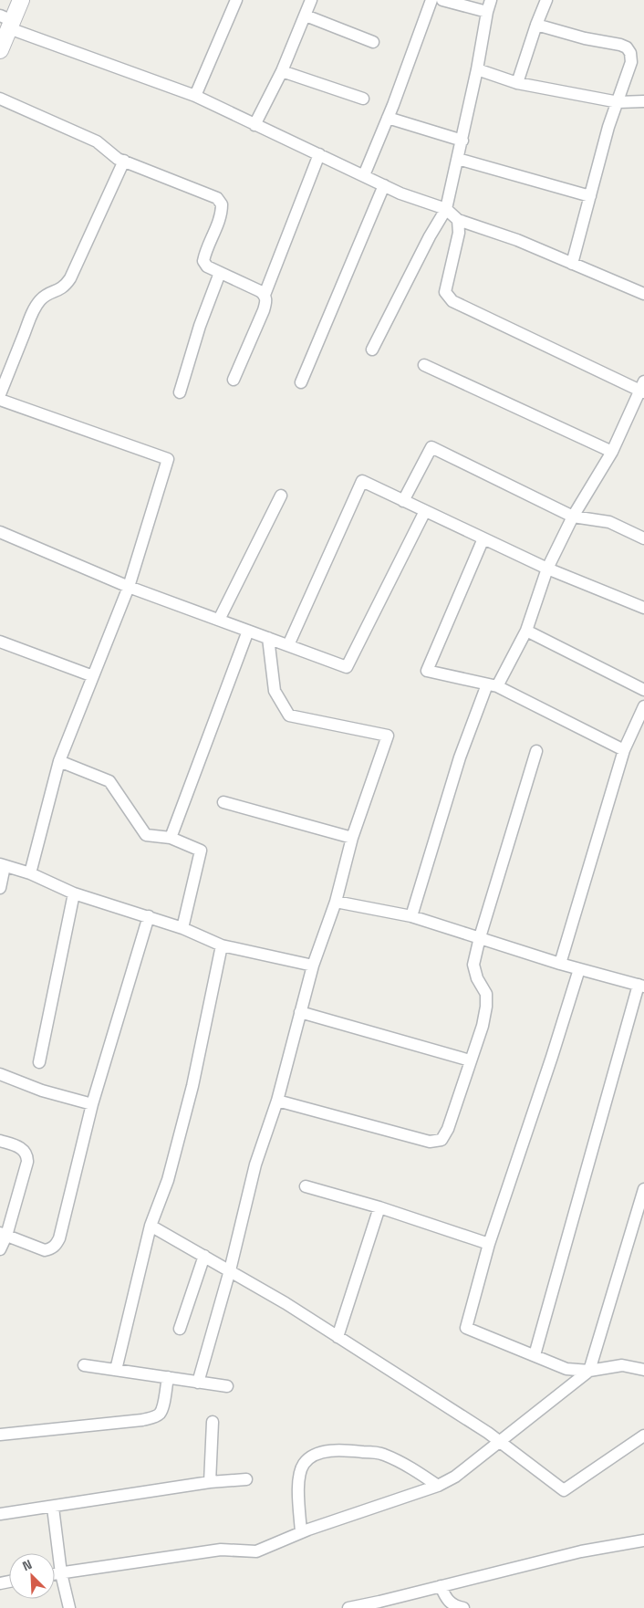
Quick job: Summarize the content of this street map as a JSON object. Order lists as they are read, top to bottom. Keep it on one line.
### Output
{"north":"top left"}
